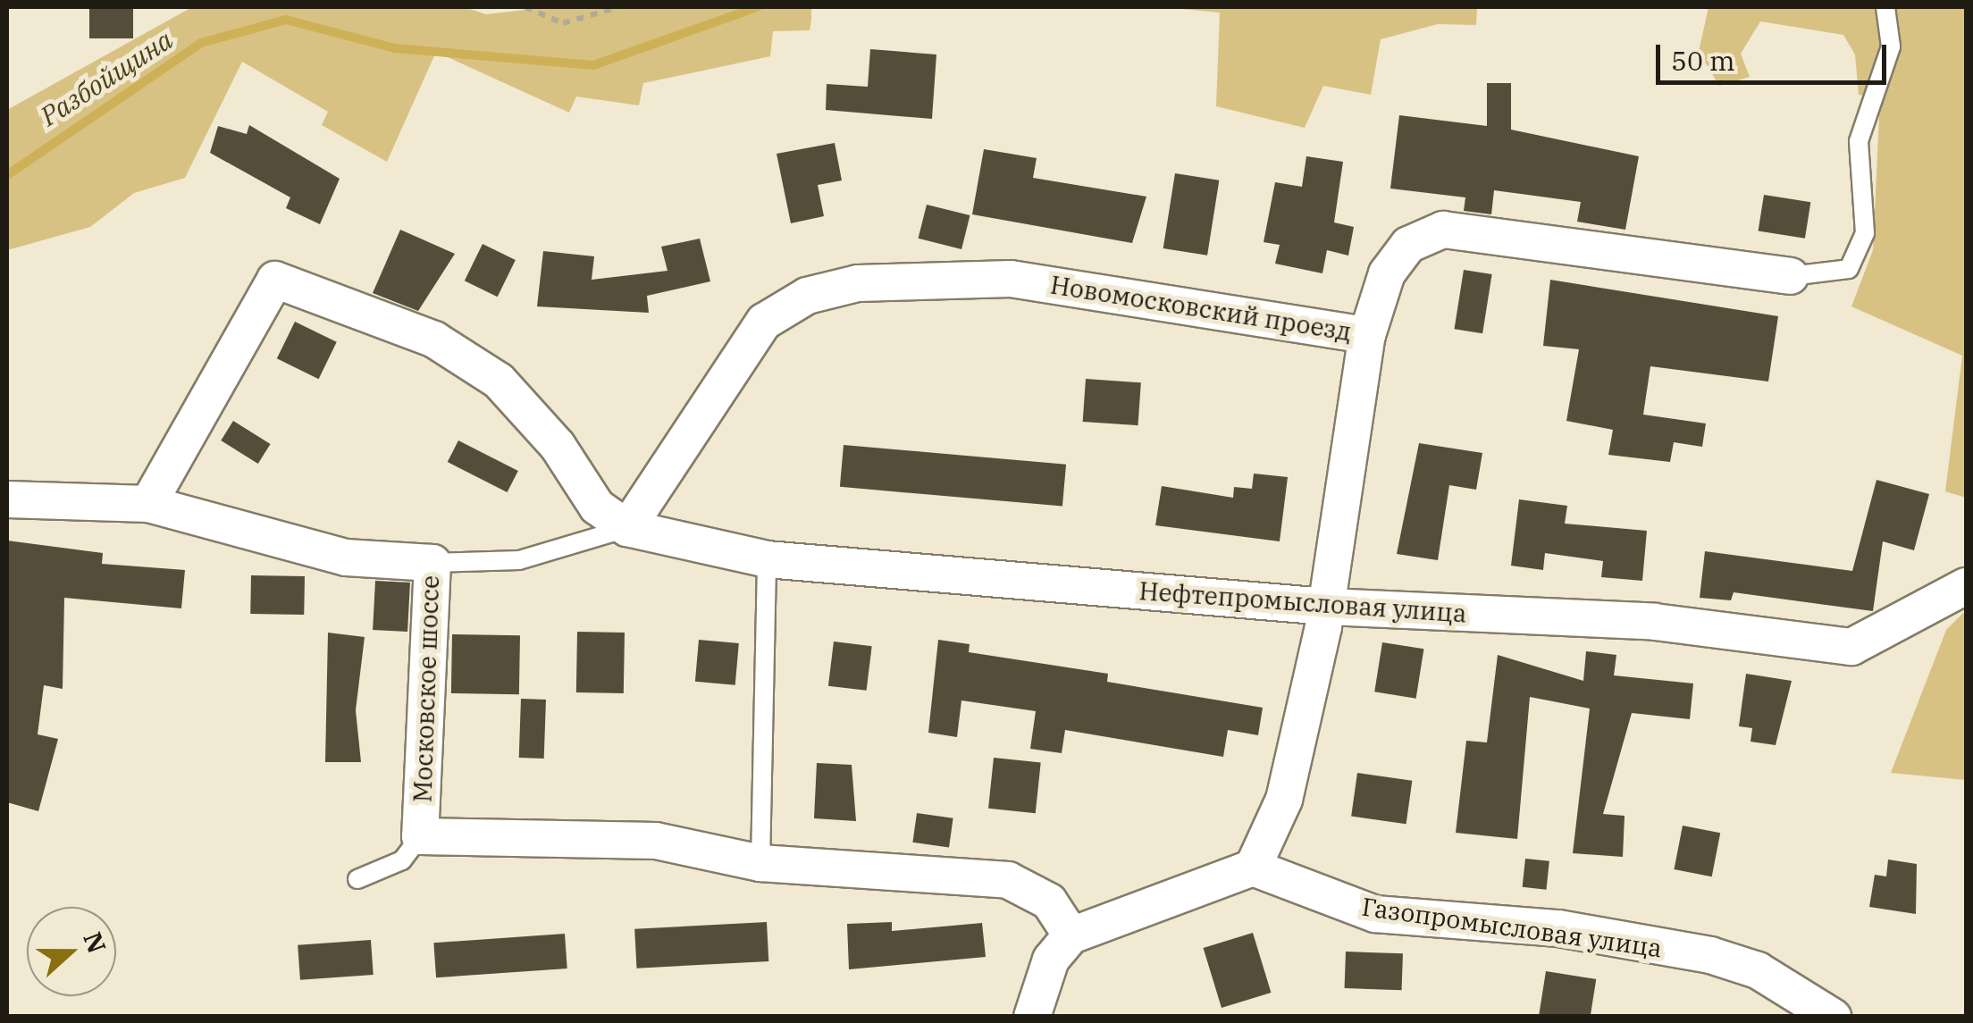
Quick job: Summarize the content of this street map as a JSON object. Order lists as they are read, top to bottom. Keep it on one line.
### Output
{"streets":{"street":["Новомосковский проезд","Нефтепромысловая улица","Московское шоссе","Газопромысловая улица"]},"crossings":[["Новомосковский проезд","Нефтепромысловая улица"]],"water":["Разбойщина"],"scale_bar":"50 m","north":"right"}
